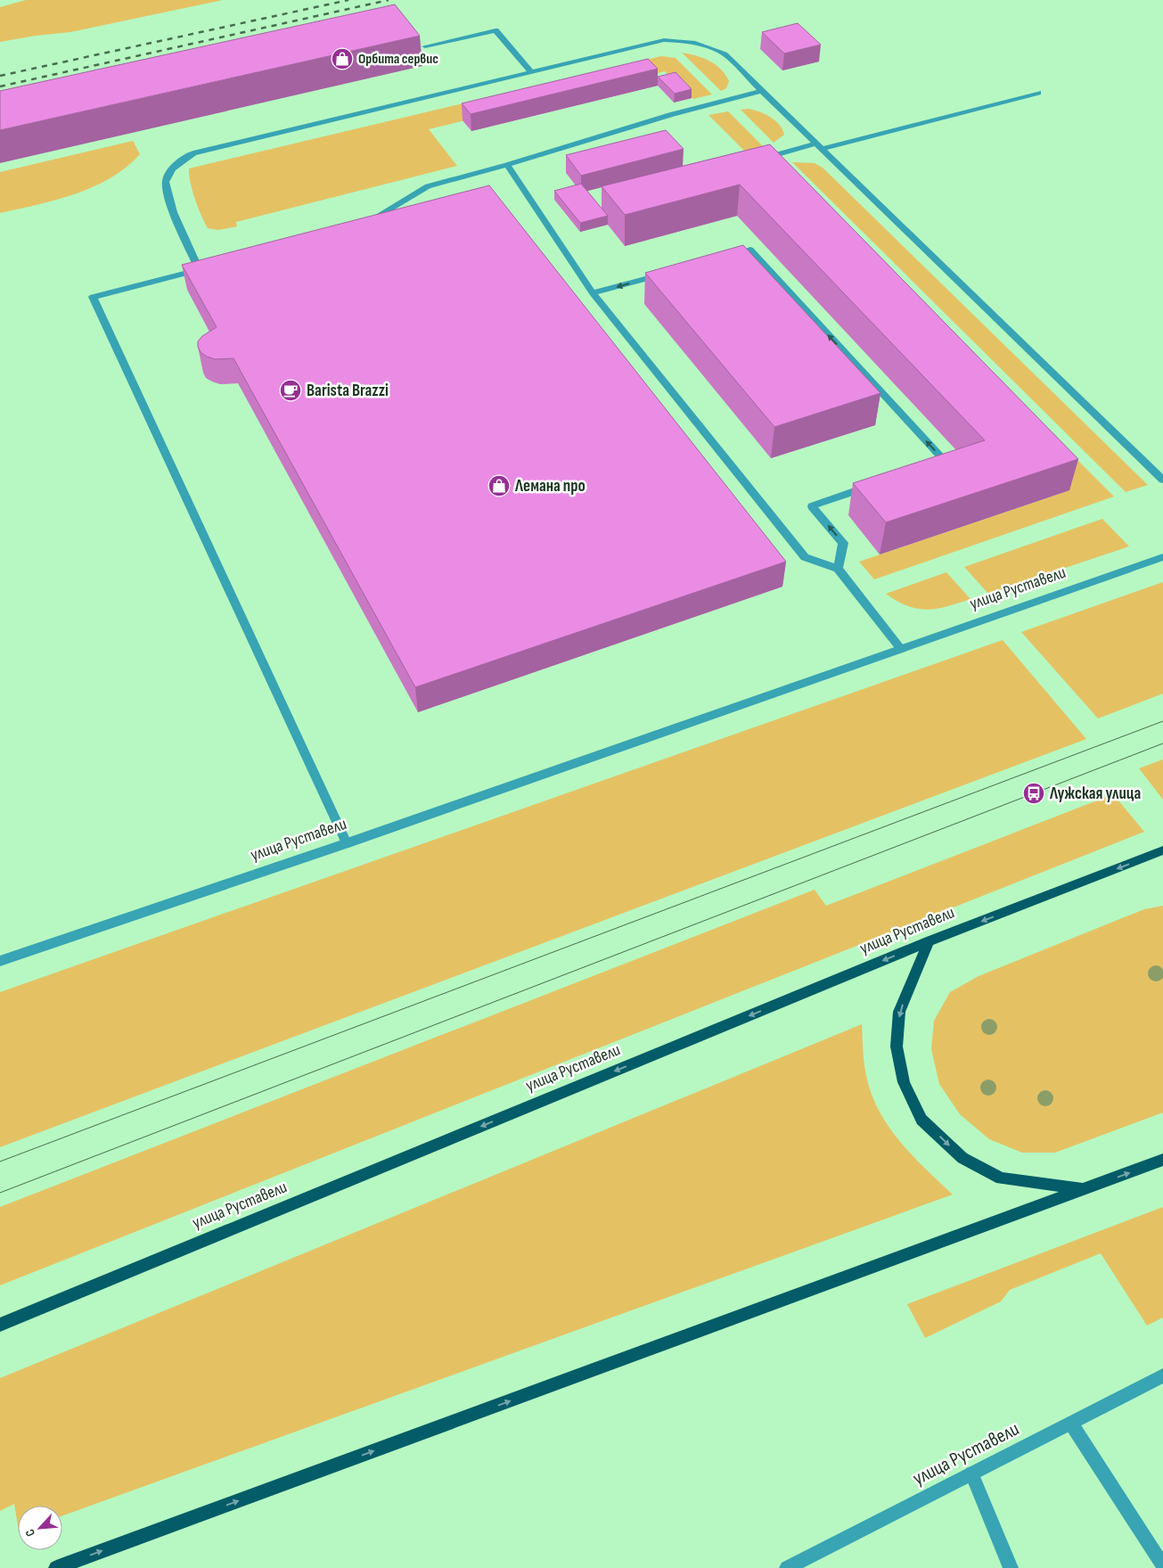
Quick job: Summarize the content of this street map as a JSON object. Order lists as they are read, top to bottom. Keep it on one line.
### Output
{"streets":{"main road":["улица Руставели"]},"one_way":["улица Руставели"],"places":{"shop":["Орбита сервис","Лемана про"],"cafe":["Barista Brazzi"],"bus stop":["Лужская улица"]},"north":"bottom left"}
